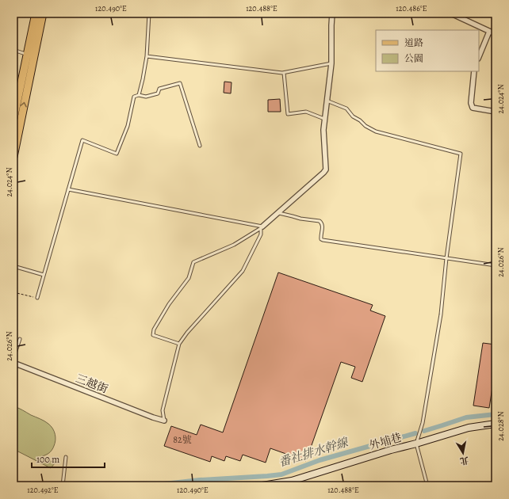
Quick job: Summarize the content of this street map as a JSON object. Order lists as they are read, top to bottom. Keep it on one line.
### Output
{"streets":{"street":["三越街","外埔巷"]},"water":["番社排水幹線"],"house_numbers":["82號"],"legend":["道路","公園"],"scale_bar":"100 m","north":"bottom","coordinates":["120.490°E","120.488°E","120.486°E","24.024°N","24.026°N","24.028°N","120.492°E"]}
